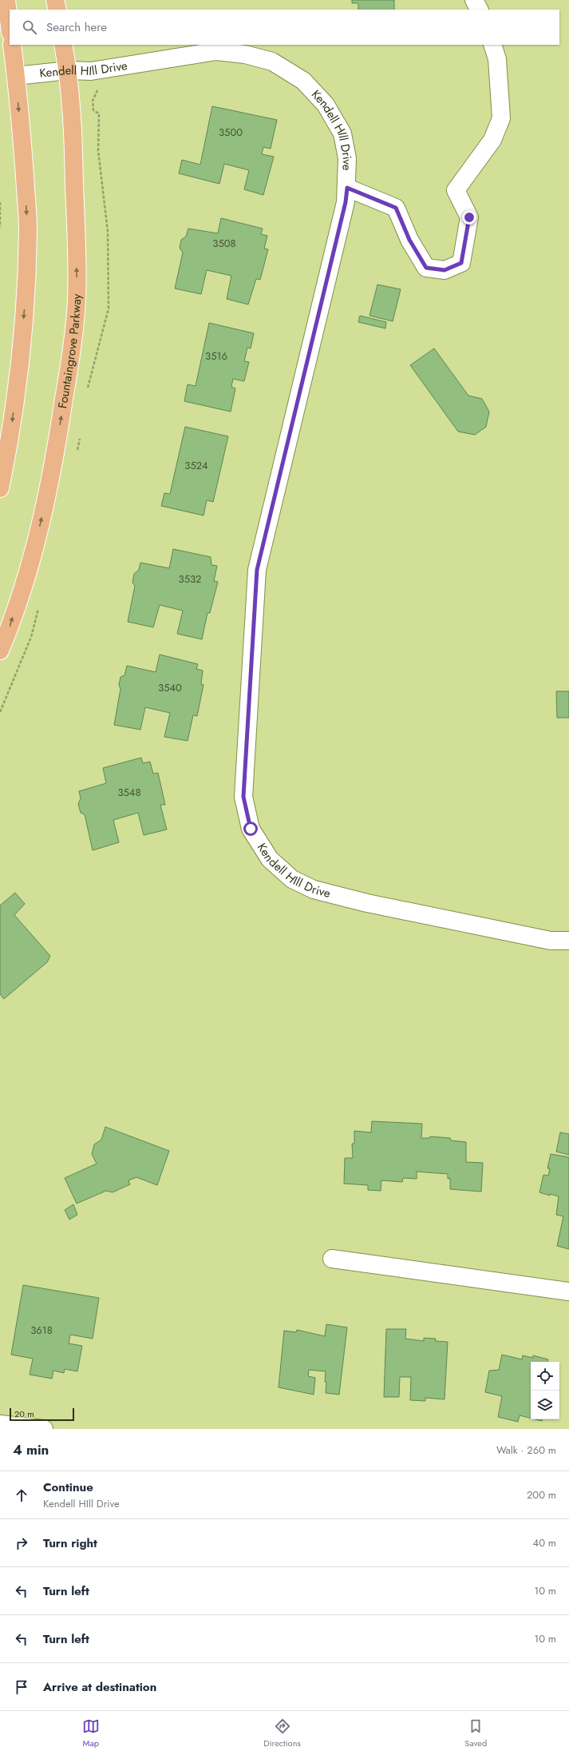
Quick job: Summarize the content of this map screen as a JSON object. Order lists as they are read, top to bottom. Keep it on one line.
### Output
{"streets":{"main road":["Fountaingrove Parkway"],"street":["Kendell HIll Drive"]},"crossings":[["Kendell HIll Drive","Fountaingrove Parkway"]],"house_numbers":["3500","3508","3516","3524","3532","3540","3548","3618"],"scale_bar":"20 m","page":{"search":"Search here","scale":"20 m","heading":["4 min","Walk · 260 m"],"list":[["Continue","Kendell HIll Drive","200 m"],["Turn right","40 m"],["Turn left","10 m"],["Turn left","10 m"],"Arrive at destination"],"nav":["Map","Directions","Saved"]}}
